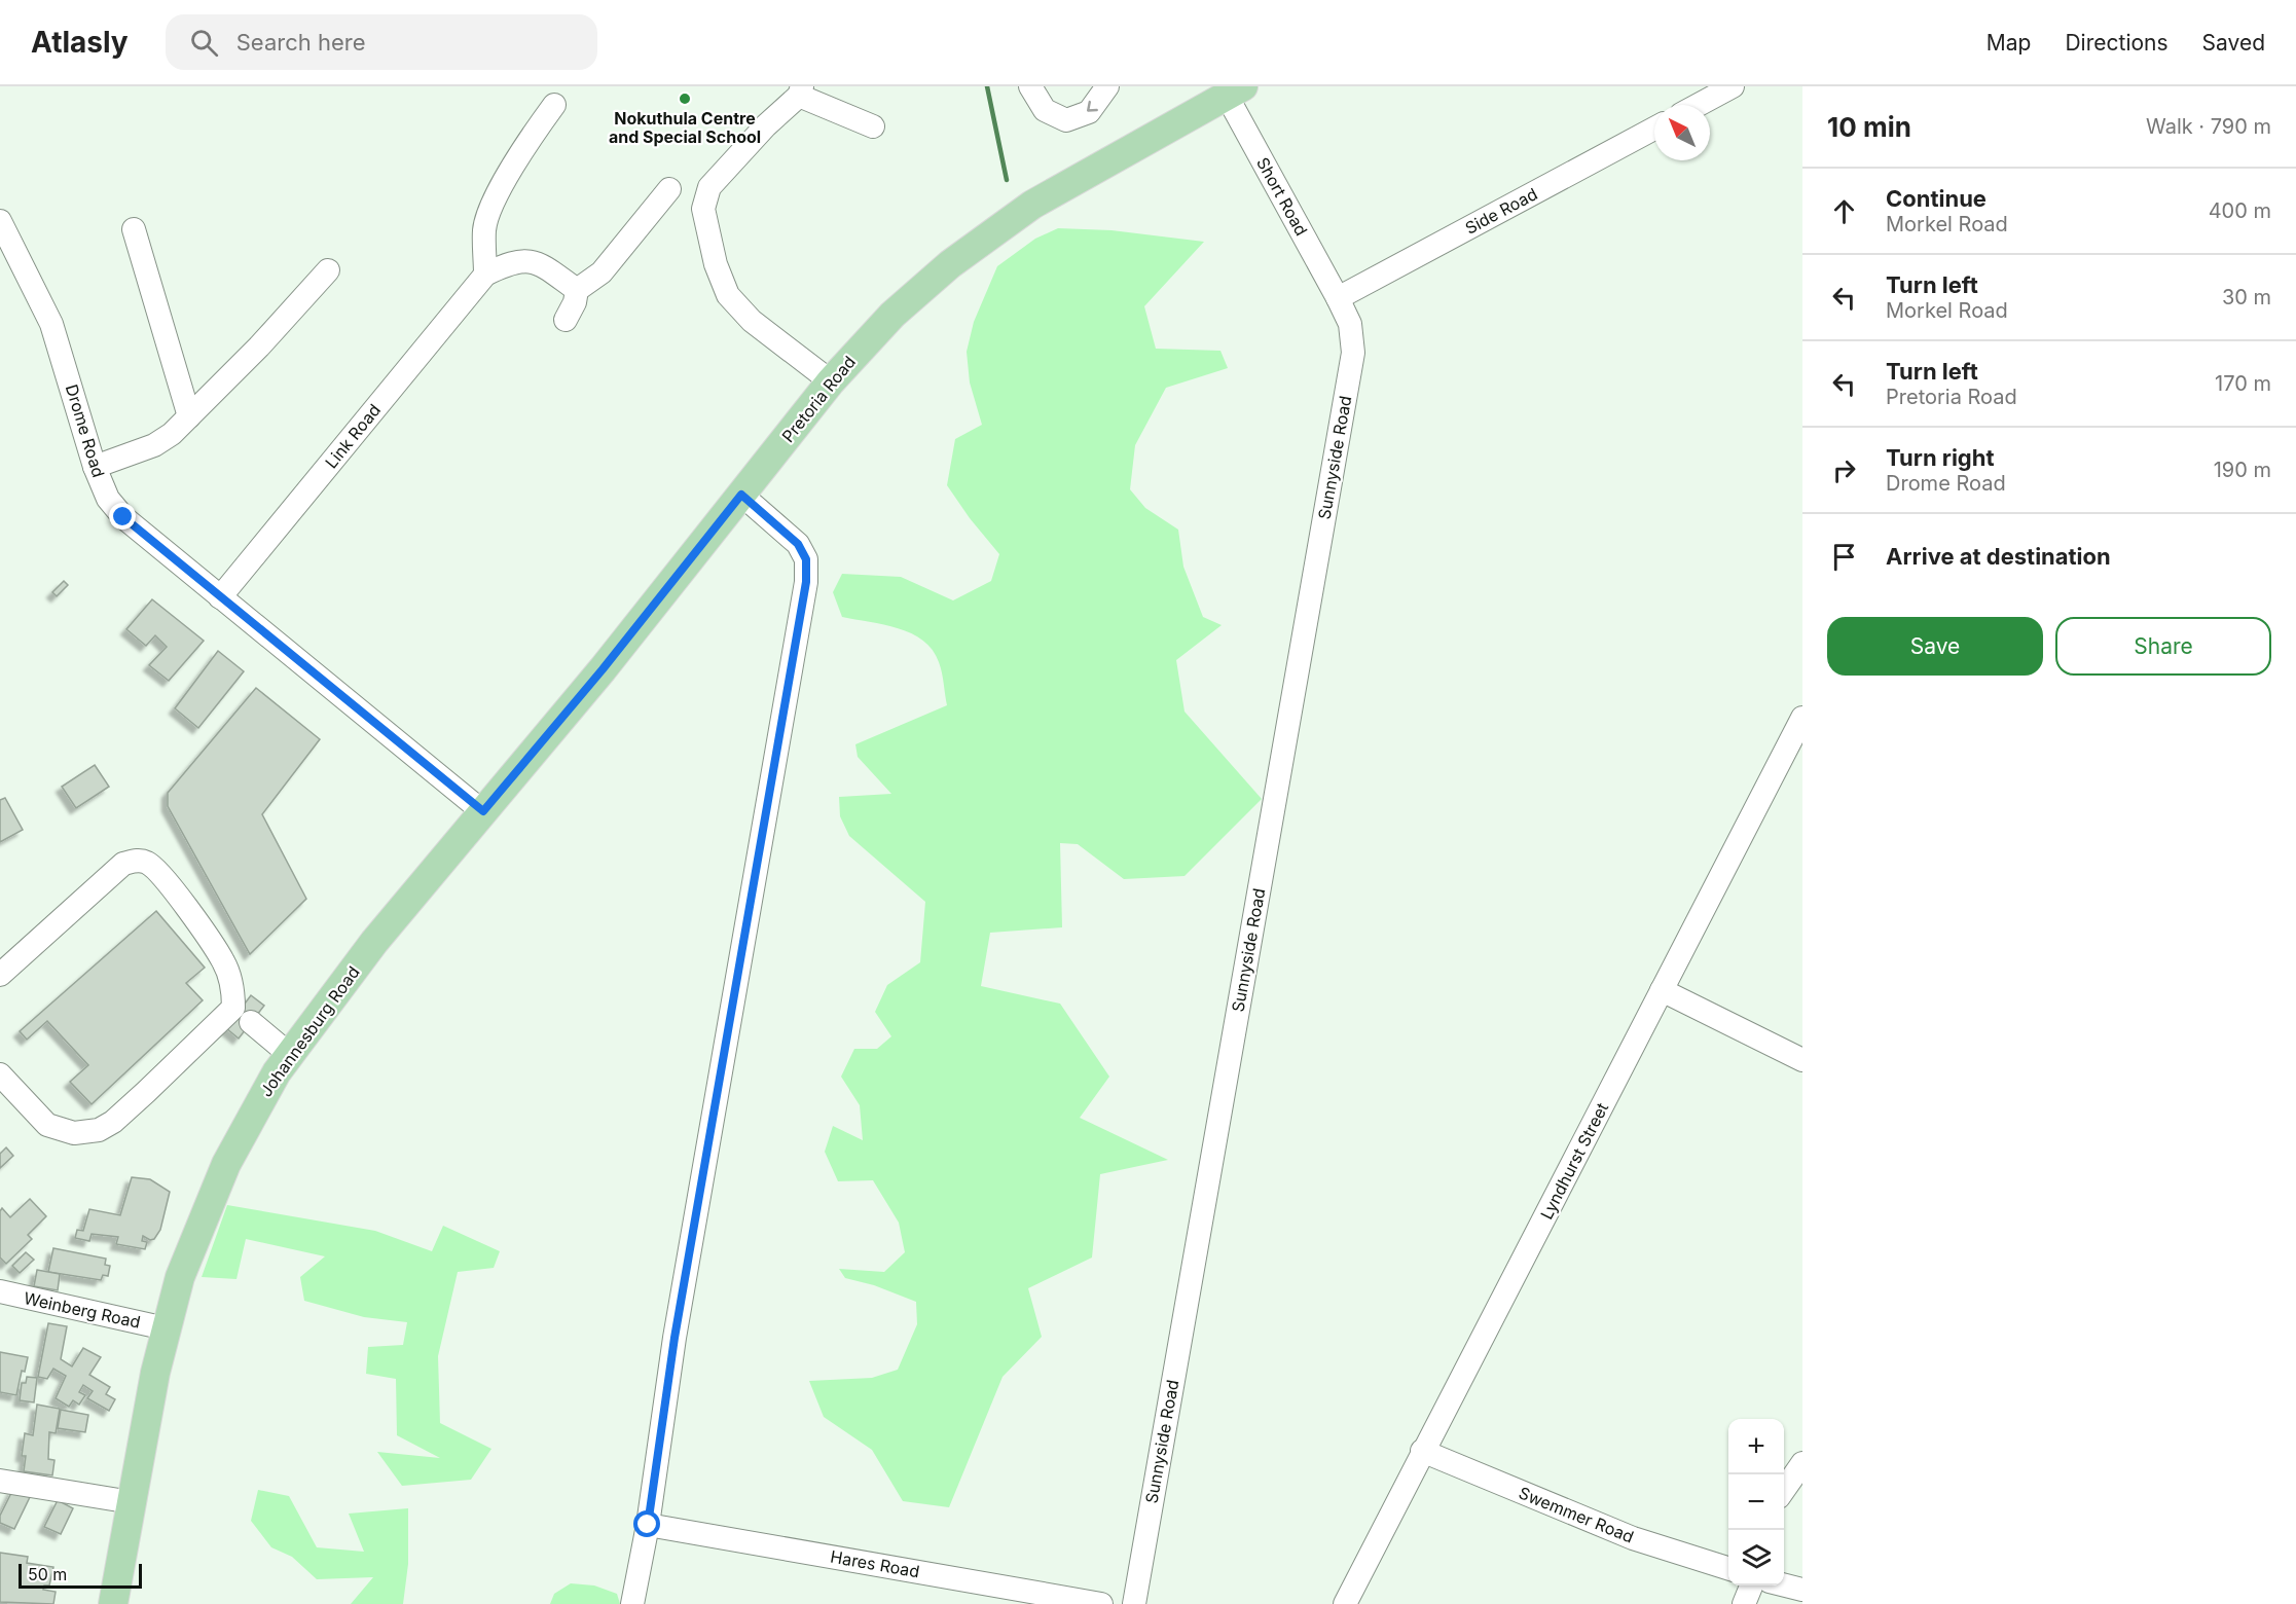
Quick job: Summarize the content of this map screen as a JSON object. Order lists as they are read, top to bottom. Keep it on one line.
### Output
{"streets":{"main road":["Pretoria Road","Johannesburg Road"],"street":["Short Road","Side Road","Drome Road","Link Road","Sunnyside Road","Lyndhurst Street","Weinberg Road","Swemmer Road","Hares Road"]},"crossings":[["Short Road","Side Road"],["Short Road","Pretoria Road"],["Short Road","Sunnyside Road"],["Side Road","Sunnyside Road"],["Pretoria Road","Drome Road"],["Pretoria Road","Johannesburg Road"],["Drome Road","Link Road"],["Drome Road","Johannesburg Road"],["Johannesburg Road","Weinberg Road"],["Lyndhurst Street","Swemmer Road"]],"places":["Nokuthula Centre and Special School"],"scale_bar":"50 m","north":"top left","page":{"header":"Atlasly","search":"Search here","nav":["Map","Directions","Saved"],"heading":["10 min","Walk · 790 m"],"list":[["Continue","Morkel Road","400 m"],["Turn left","Morkel Road","30 m"],["Turn left","Pretoria Road","170 m"],["Turn right","Drome Road","190 m"],"Arrive at destination"],"buttons":["Save","Share"],"map_buttons":["+","−"],"scale":"50 m"}}
